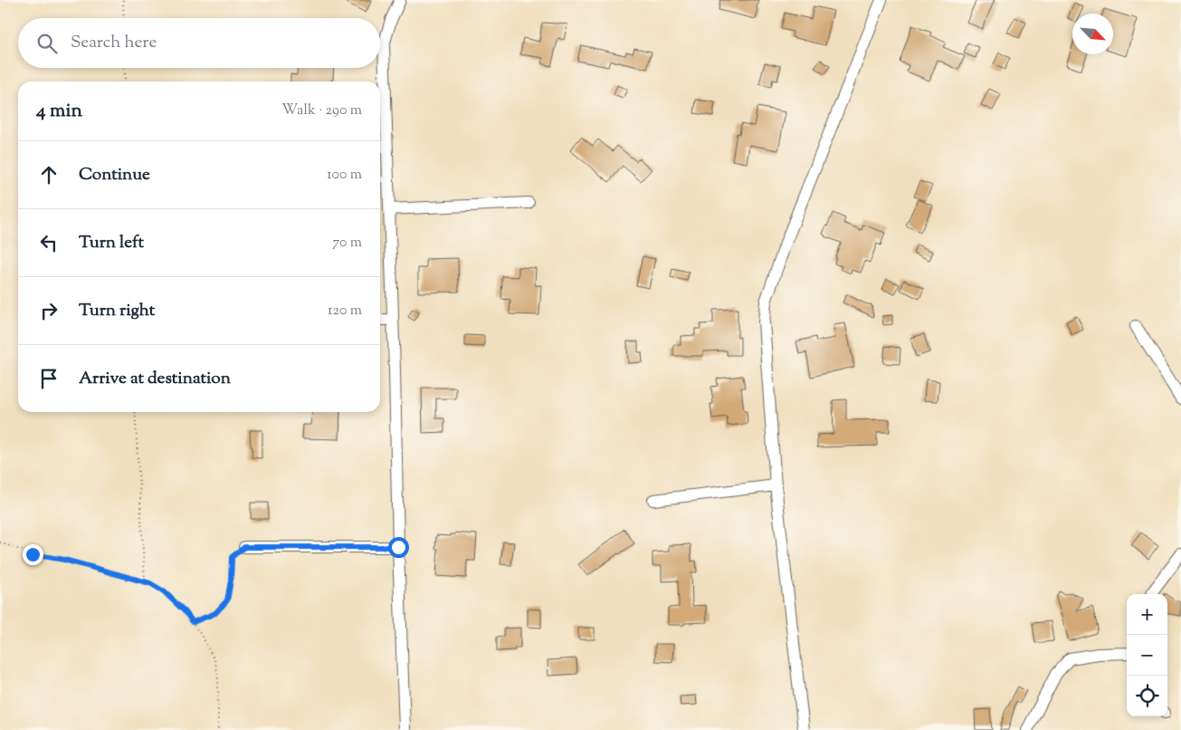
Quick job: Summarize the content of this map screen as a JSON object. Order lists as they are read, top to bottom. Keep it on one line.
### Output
{"north":"bottom right","page":{"search":"Search here","heading":["4 min","Walk · 290 m"],"list":[["Continue","100 m"],["Turn left","70 m"],["Turn right","120 m"],"Arrive at destination"],"map_buttons":["+","−"]}}
